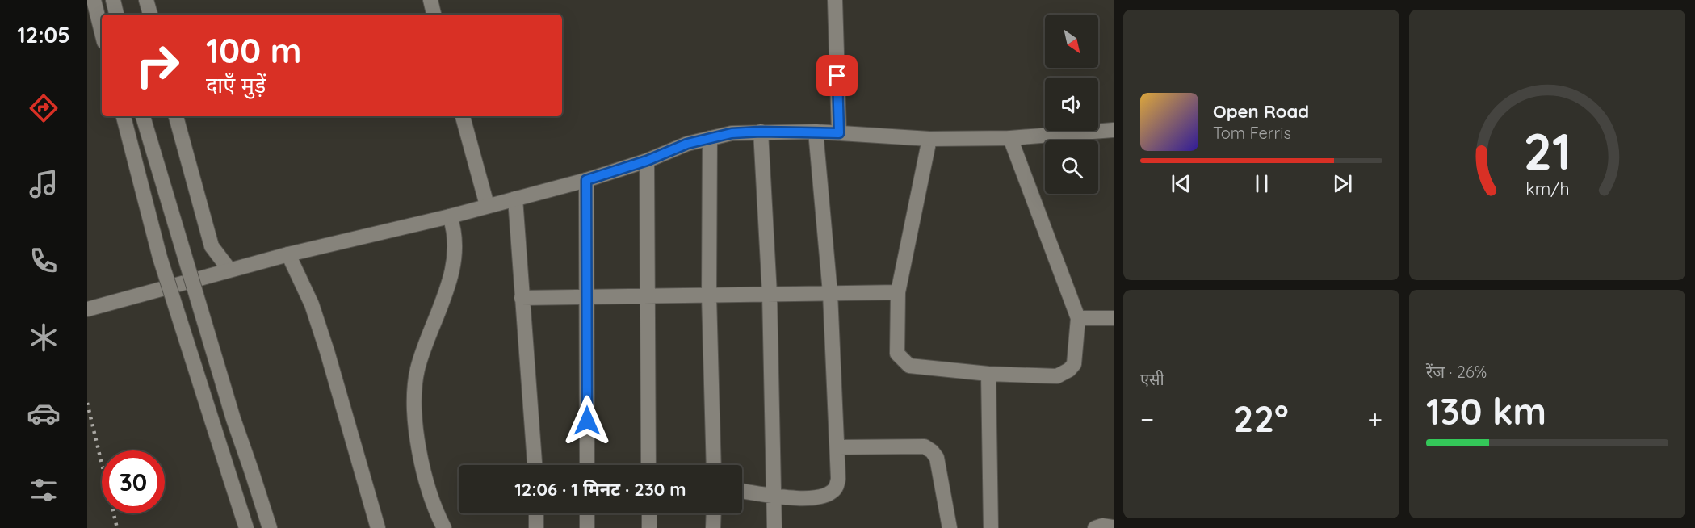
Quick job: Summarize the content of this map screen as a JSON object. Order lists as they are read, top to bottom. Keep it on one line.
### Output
{"north":"bottom right","page":{"tabs":"12:05","turn":["100 m","दाएँ मुड़ें"],"song":["Open Road","Tom Ferris"],"tile":["एसी",["रेंज · 26%","130 km"]],"heat":["−","22°","+"],"limit":"30","trip":"12:06 · 1 मिनट · 230 m","gauge":["21","km/h"]}}
